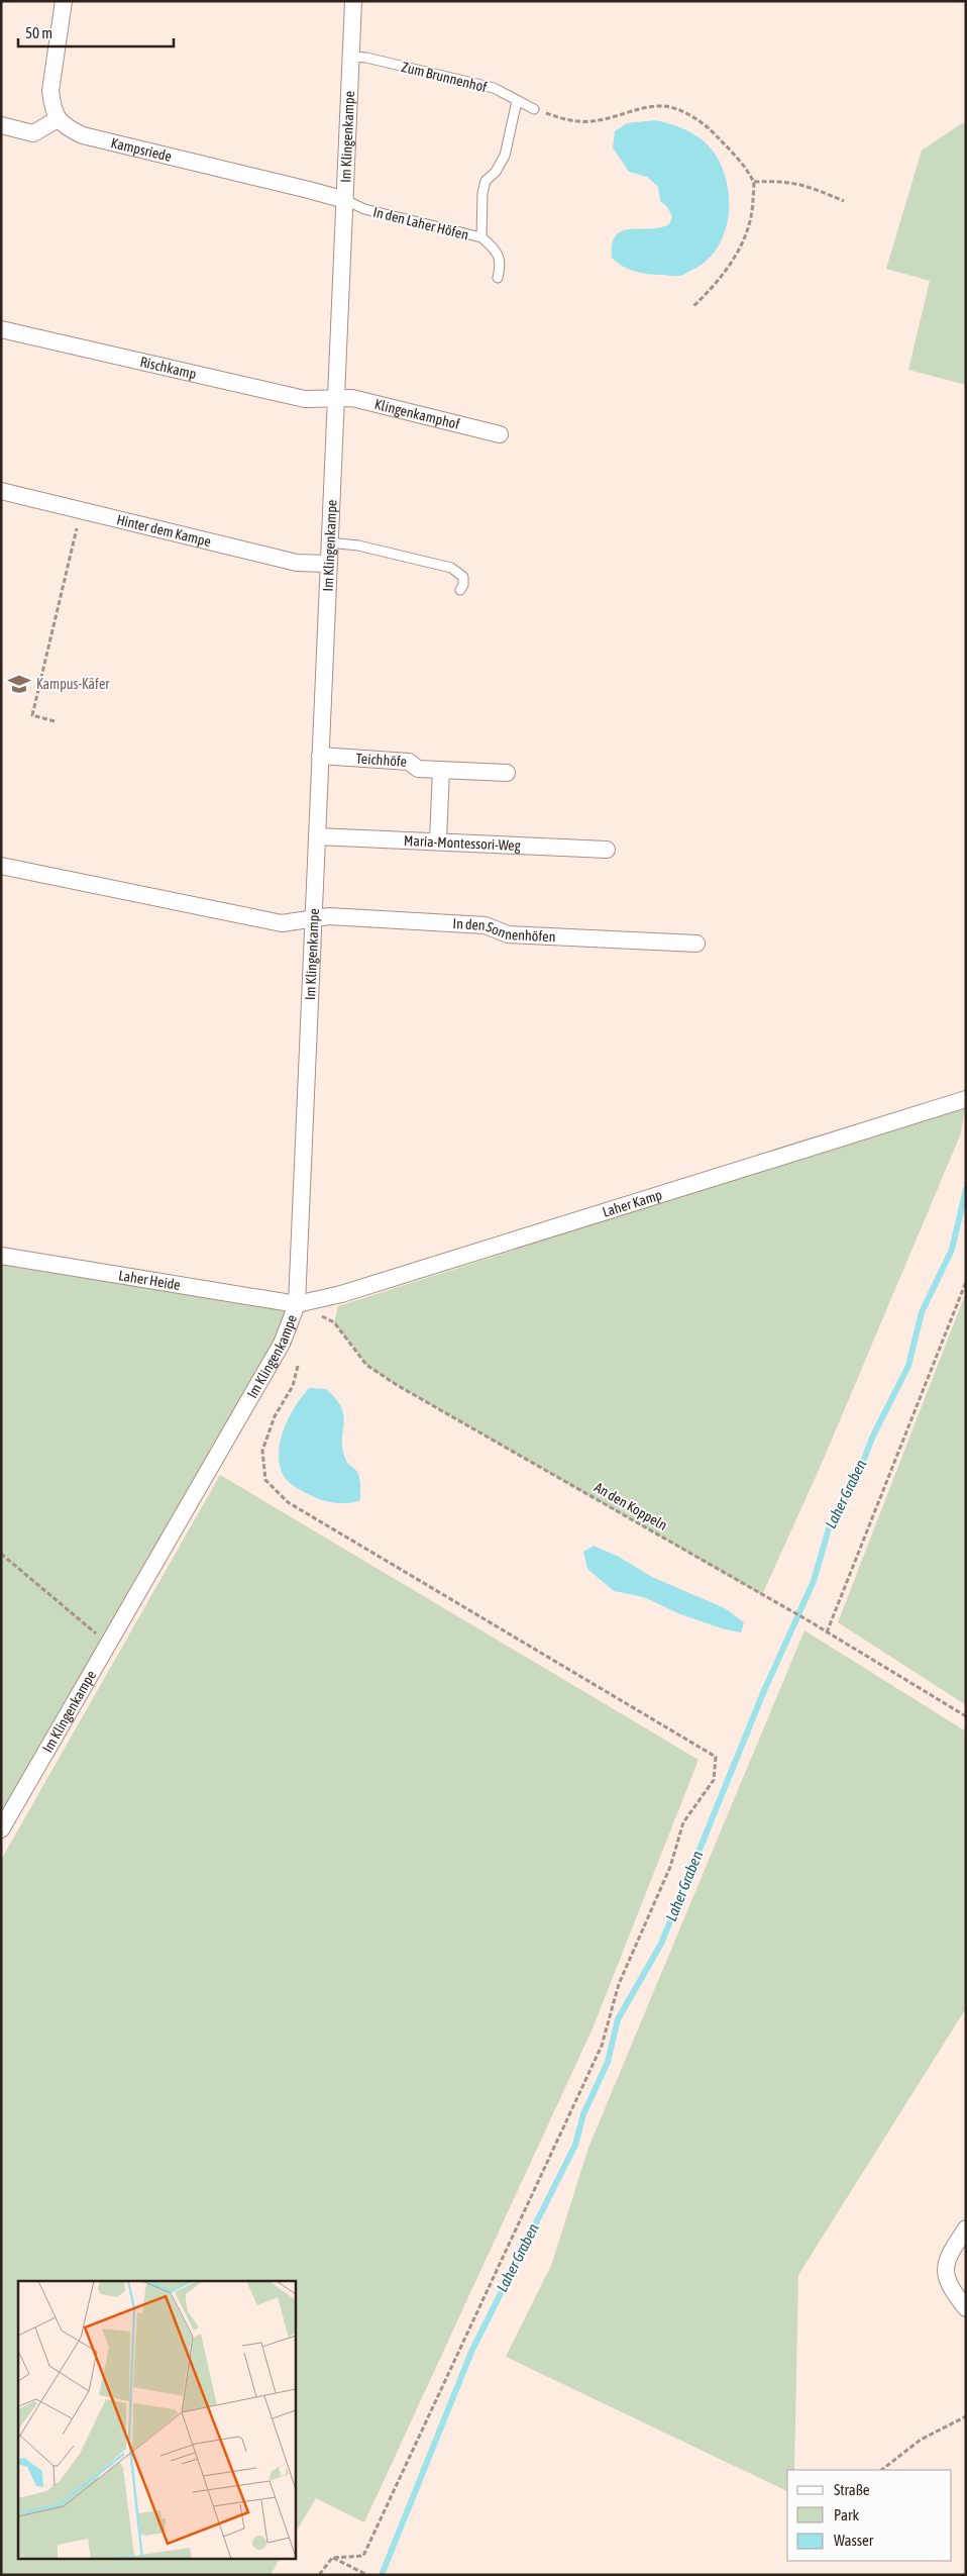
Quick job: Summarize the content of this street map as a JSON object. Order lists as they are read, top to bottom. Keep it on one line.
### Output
{"streets":{"street":["Im Klingenkampe","Kampsriede","Rischkamp","Klingenkamphof","Hinter dem Kampe","Teichhöfe","Maria-Montessori-Weg","In den Sonnenhöfen","Laher Kamp","Laher Heide"],"lane":["Zum Brunnenhof","In den Laher Höfen"],"path":["An den Koppeln"]},"crossings":[["Zum Brunnenhof","Im Klingenkampe"],["Im Klingenkampe","Kampsriede"],["Im Klingenkampe","In den Laher Höfen"],["Im Klingenkampe","Rischkamp"],["Im Klingenkampe","Klingenkamphof"],["Im Klingenkampe","Hinter dem Kampe"],["Im Klingenkampe","Teichhöfe"],["Im Klingenkampe","Maria-Montessori-Weg"],["Im Klingenkampe","In den Sonnenhöfen"],["Im Klingenkampe","Laher Kamp"],["Im Klingenkampe","Laher Heide"],["Im Klingenkampe","An den Koppeln"],["Kampsriede","In den Laher Höfen"],["Rischkamp","Klingenkamphof"],["Laher Kamp","Laher Heide"],["Laher Kamp","An den Koppeln"],["Laher Heide","An den Koppeln"]],"water":["Laher Graben"],"places":{"school or university":["Kampus-Käfer"]},"legend":["Straße","Park","Wasser"],"scale_bar":"50 m"}
